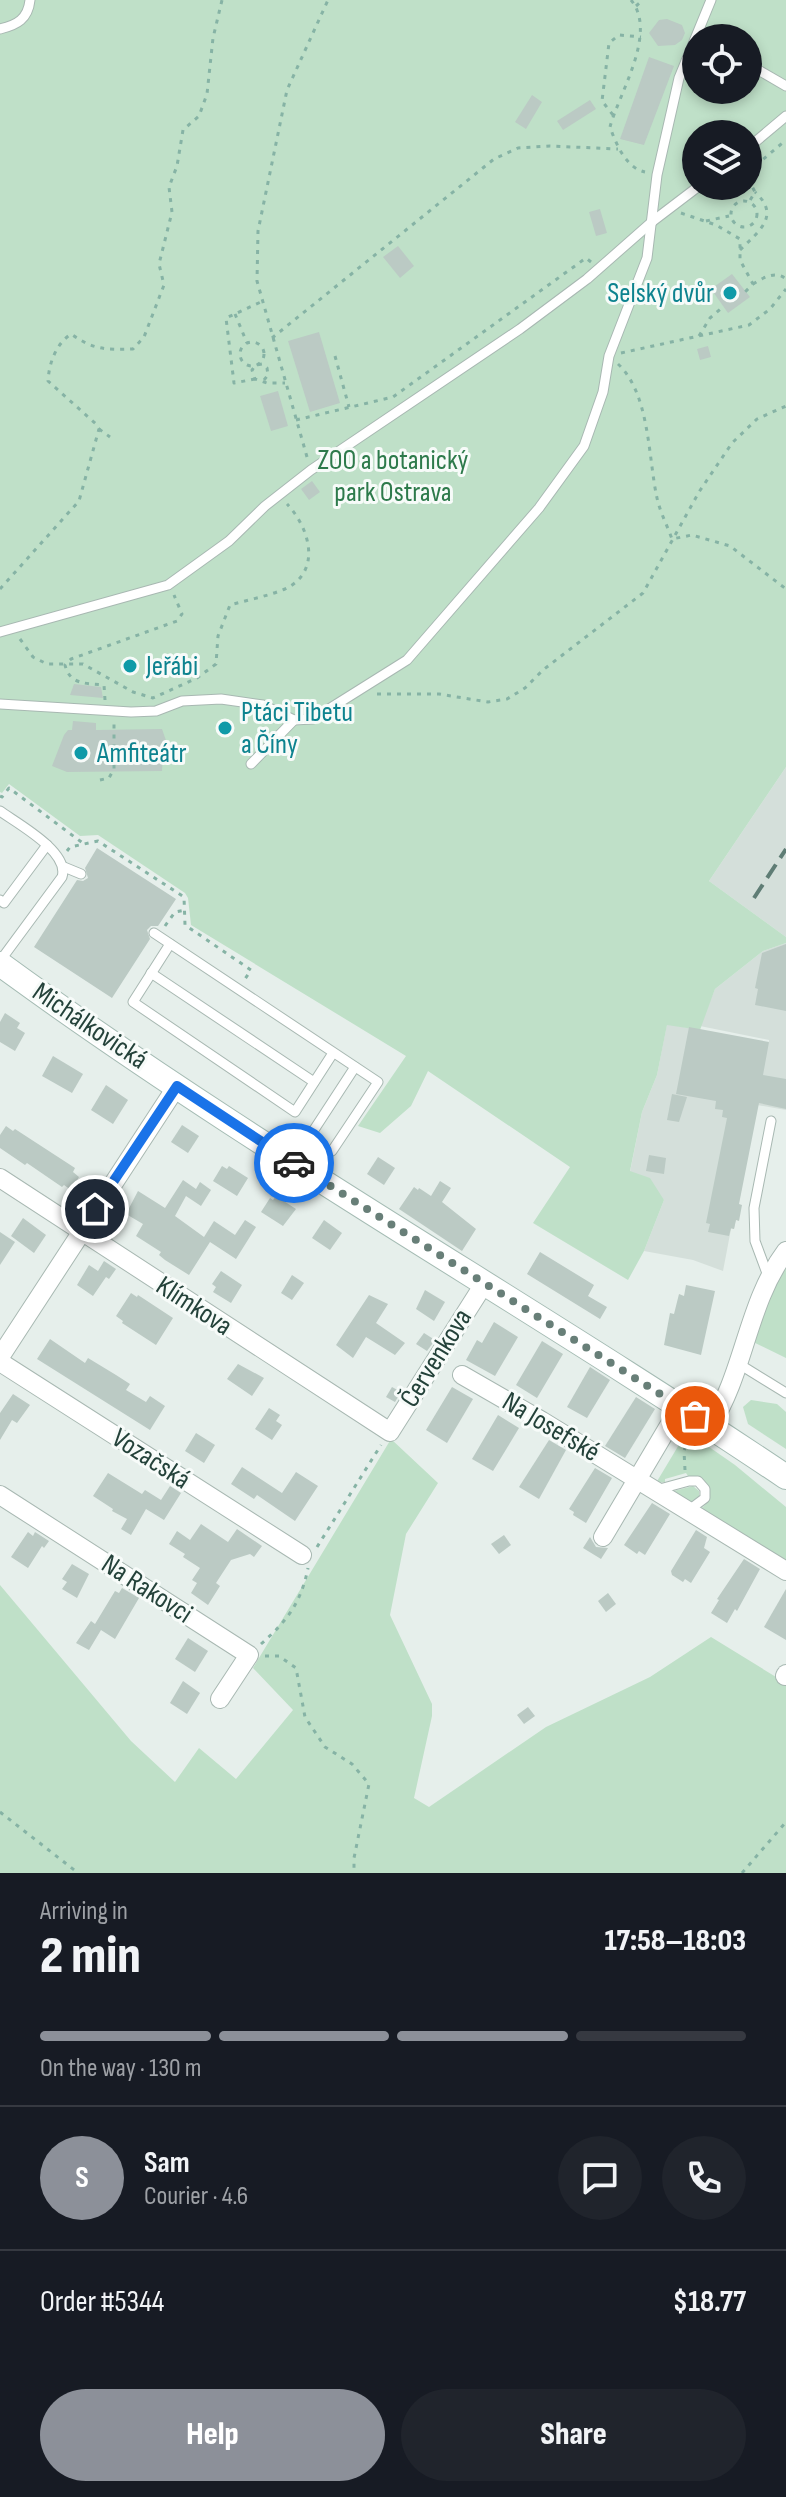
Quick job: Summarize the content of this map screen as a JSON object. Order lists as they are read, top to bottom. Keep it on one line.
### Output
{"streets":{"street":["Michálkovická","Klímkova","Červenkova","Na Josefské","Vozačská","Na Rakovci"]},"crossings":[["Michálkovická","Červenkova"],["Klímkova","Červenkova"]],"parks":["ZOO a botanický park Ostrava"],"places":["Selský dvůr","Jeřábi","Ptáci Tibetu a Číny","Amfiteátr"],"page":{"heading":["2 min","Arriving in","17:58–18:03"],"panel":["Sam","Courier · 4.6","Order #5344","$18.77"],"bar":"On the way · 130 m","round":"S","buttons":["Help","Share"]}}
